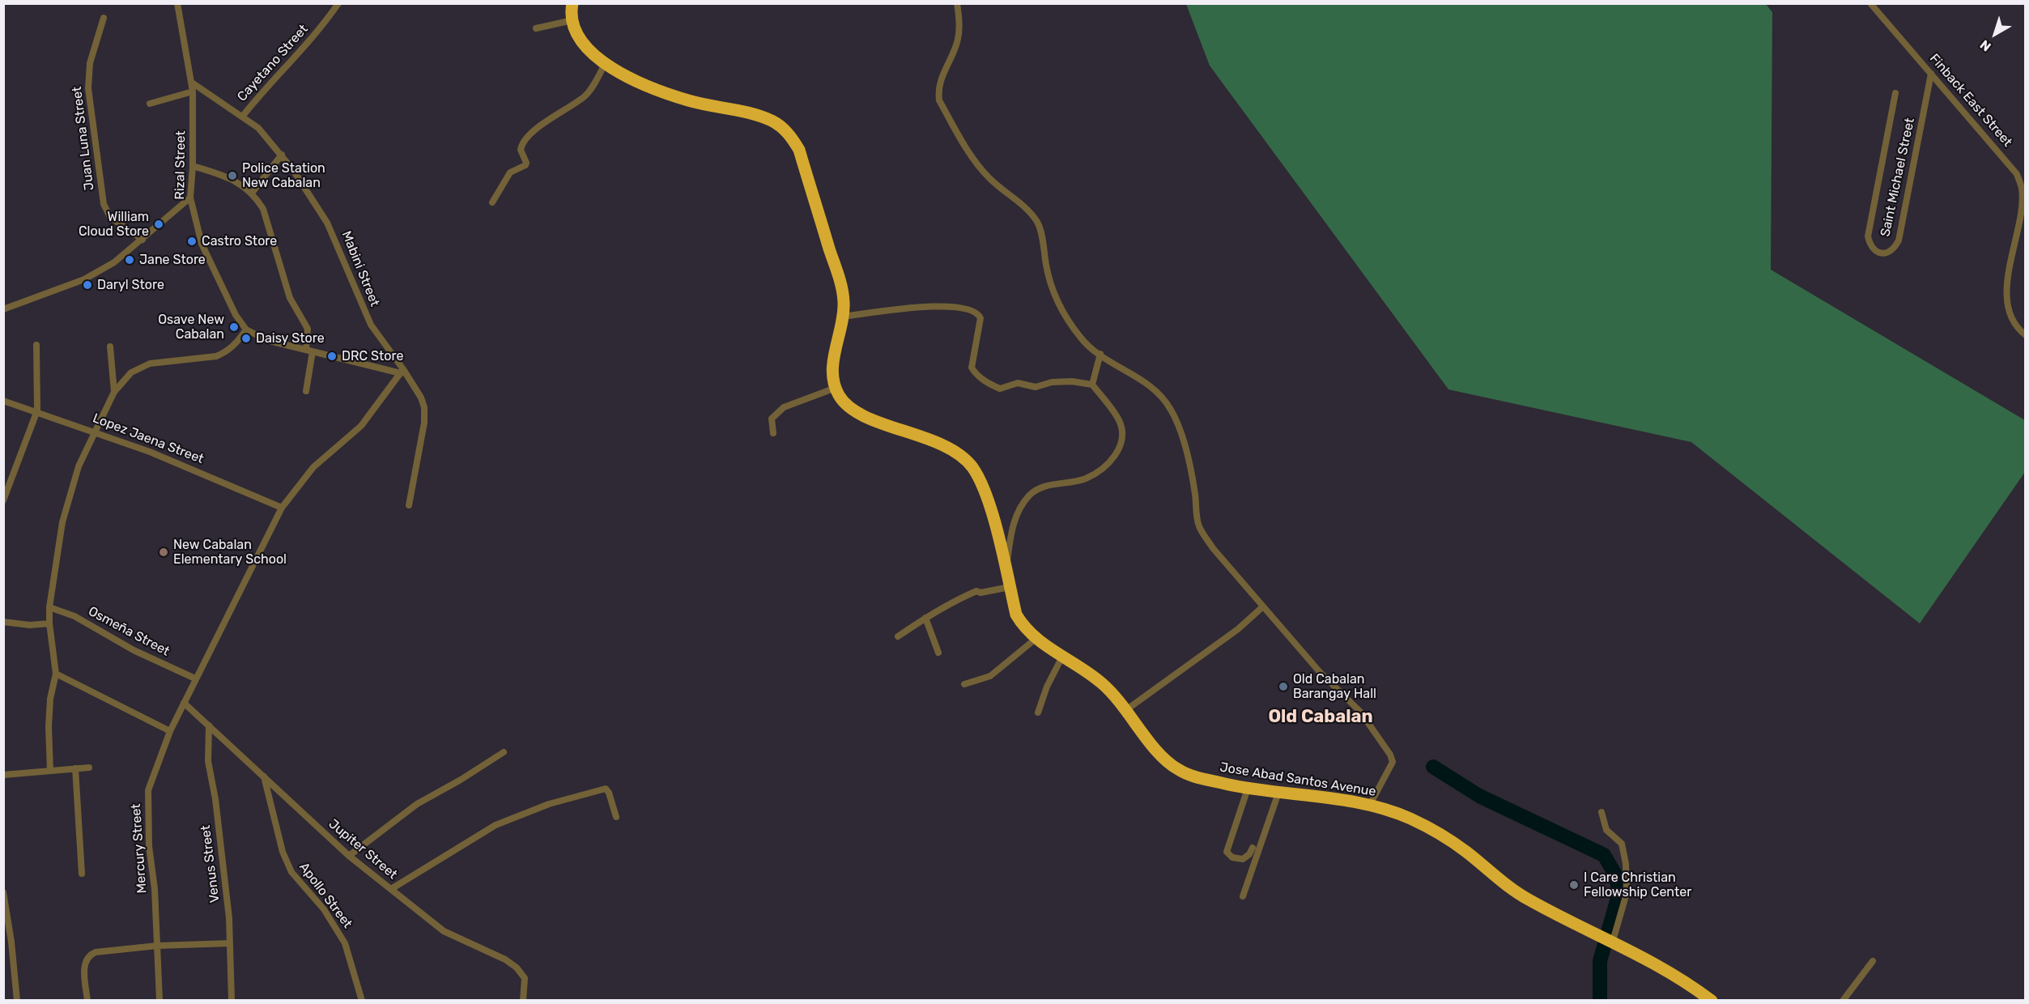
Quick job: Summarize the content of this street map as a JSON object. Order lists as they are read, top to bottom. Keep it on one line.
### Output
{"streets":{"highway":["Jose Abad Santos Avenue"],"street":["Cayetano Street","Finback East Street","Juan Luna Street","Rizal Street","Saint Michael Street","Mabini Street","Lopez Jaena Street","Osmeña Street","Mercury Street","Jupiter Street","Venus Street","Apollo Street"]},"crossings":[["Cayetano Street","Mabini Street"],["Finback East Street","Saint Michael Street"],["Rizal Street","Mabini Street"],["Mabini Street","Mercury Street"],["Lopez Jaena Street","Mercury Street"],["Osmeña Street","Mercury Street"],["Mercury Street","Jupiter Street"],["Jupiter Street","Venus Street"],["Jupiter Street","Apollo Street"]],"districts":["Old Cabalan"],"places":["Police Station New Cabalan","William Cloud Store","Castro Store","Jane Store","Daryl Store","Osave New Cabalan","Daisy Store","DRC Store","New Cabalan Elementary School","Old Cabalan Barangay Hall","I Care Christian Fellowship Center"],"north":"bottom left"}
